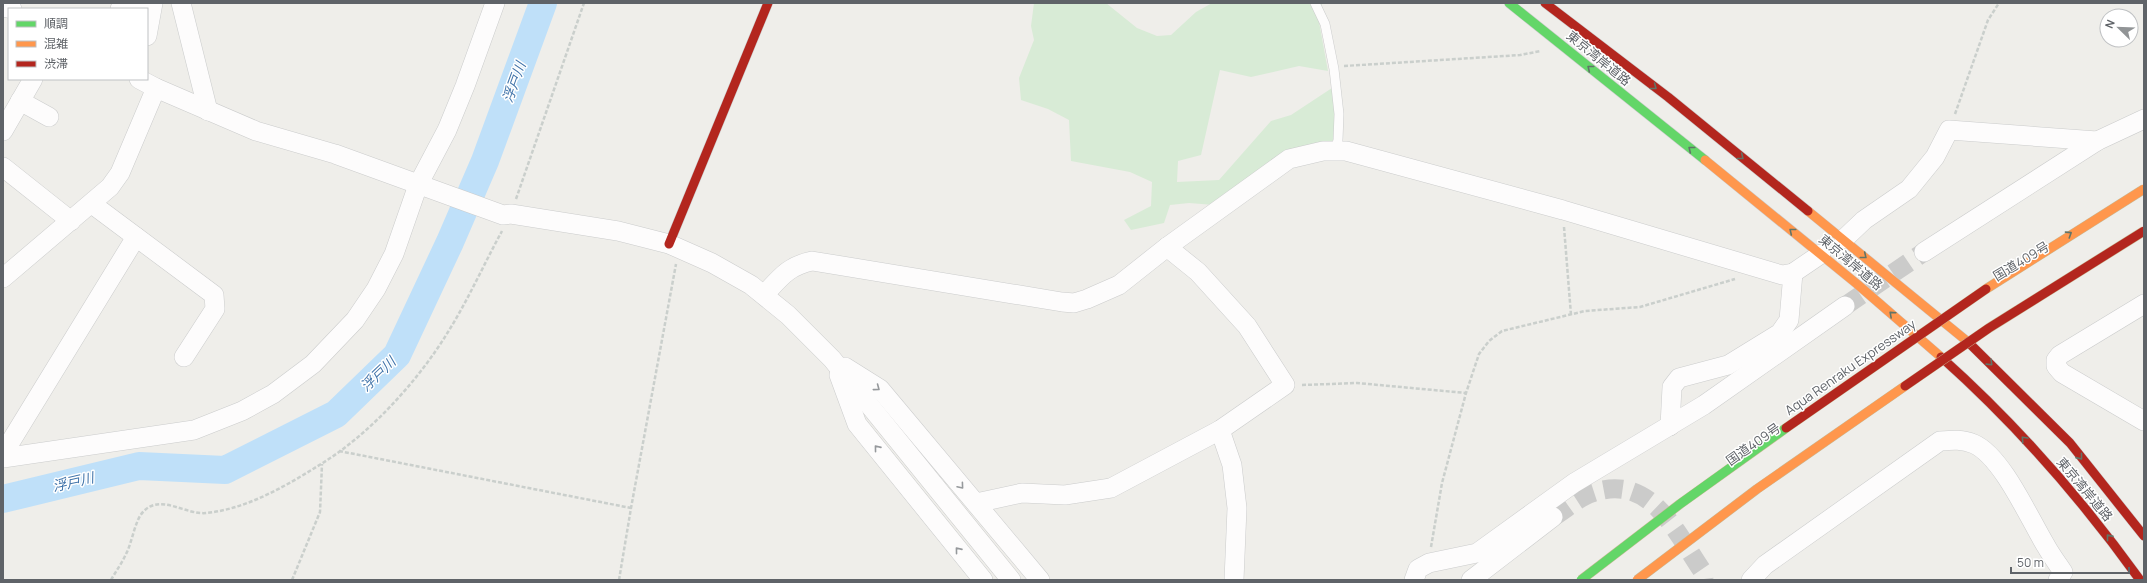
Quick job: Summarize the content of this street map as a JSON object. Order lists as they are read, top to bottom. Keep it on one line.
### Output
{"streets":{"main road":["東京湾岸道路","国道409号","Aqua Renraku Expressway"]},"crossings":[["東京湾岸道路","国道409号"],["国道409号","Aqua Renraku Expressway"]],"water":["浮戸川"],"legend":["順調","混雑","渋滞"],"scale_bar":"50 m","north":"top left"}
